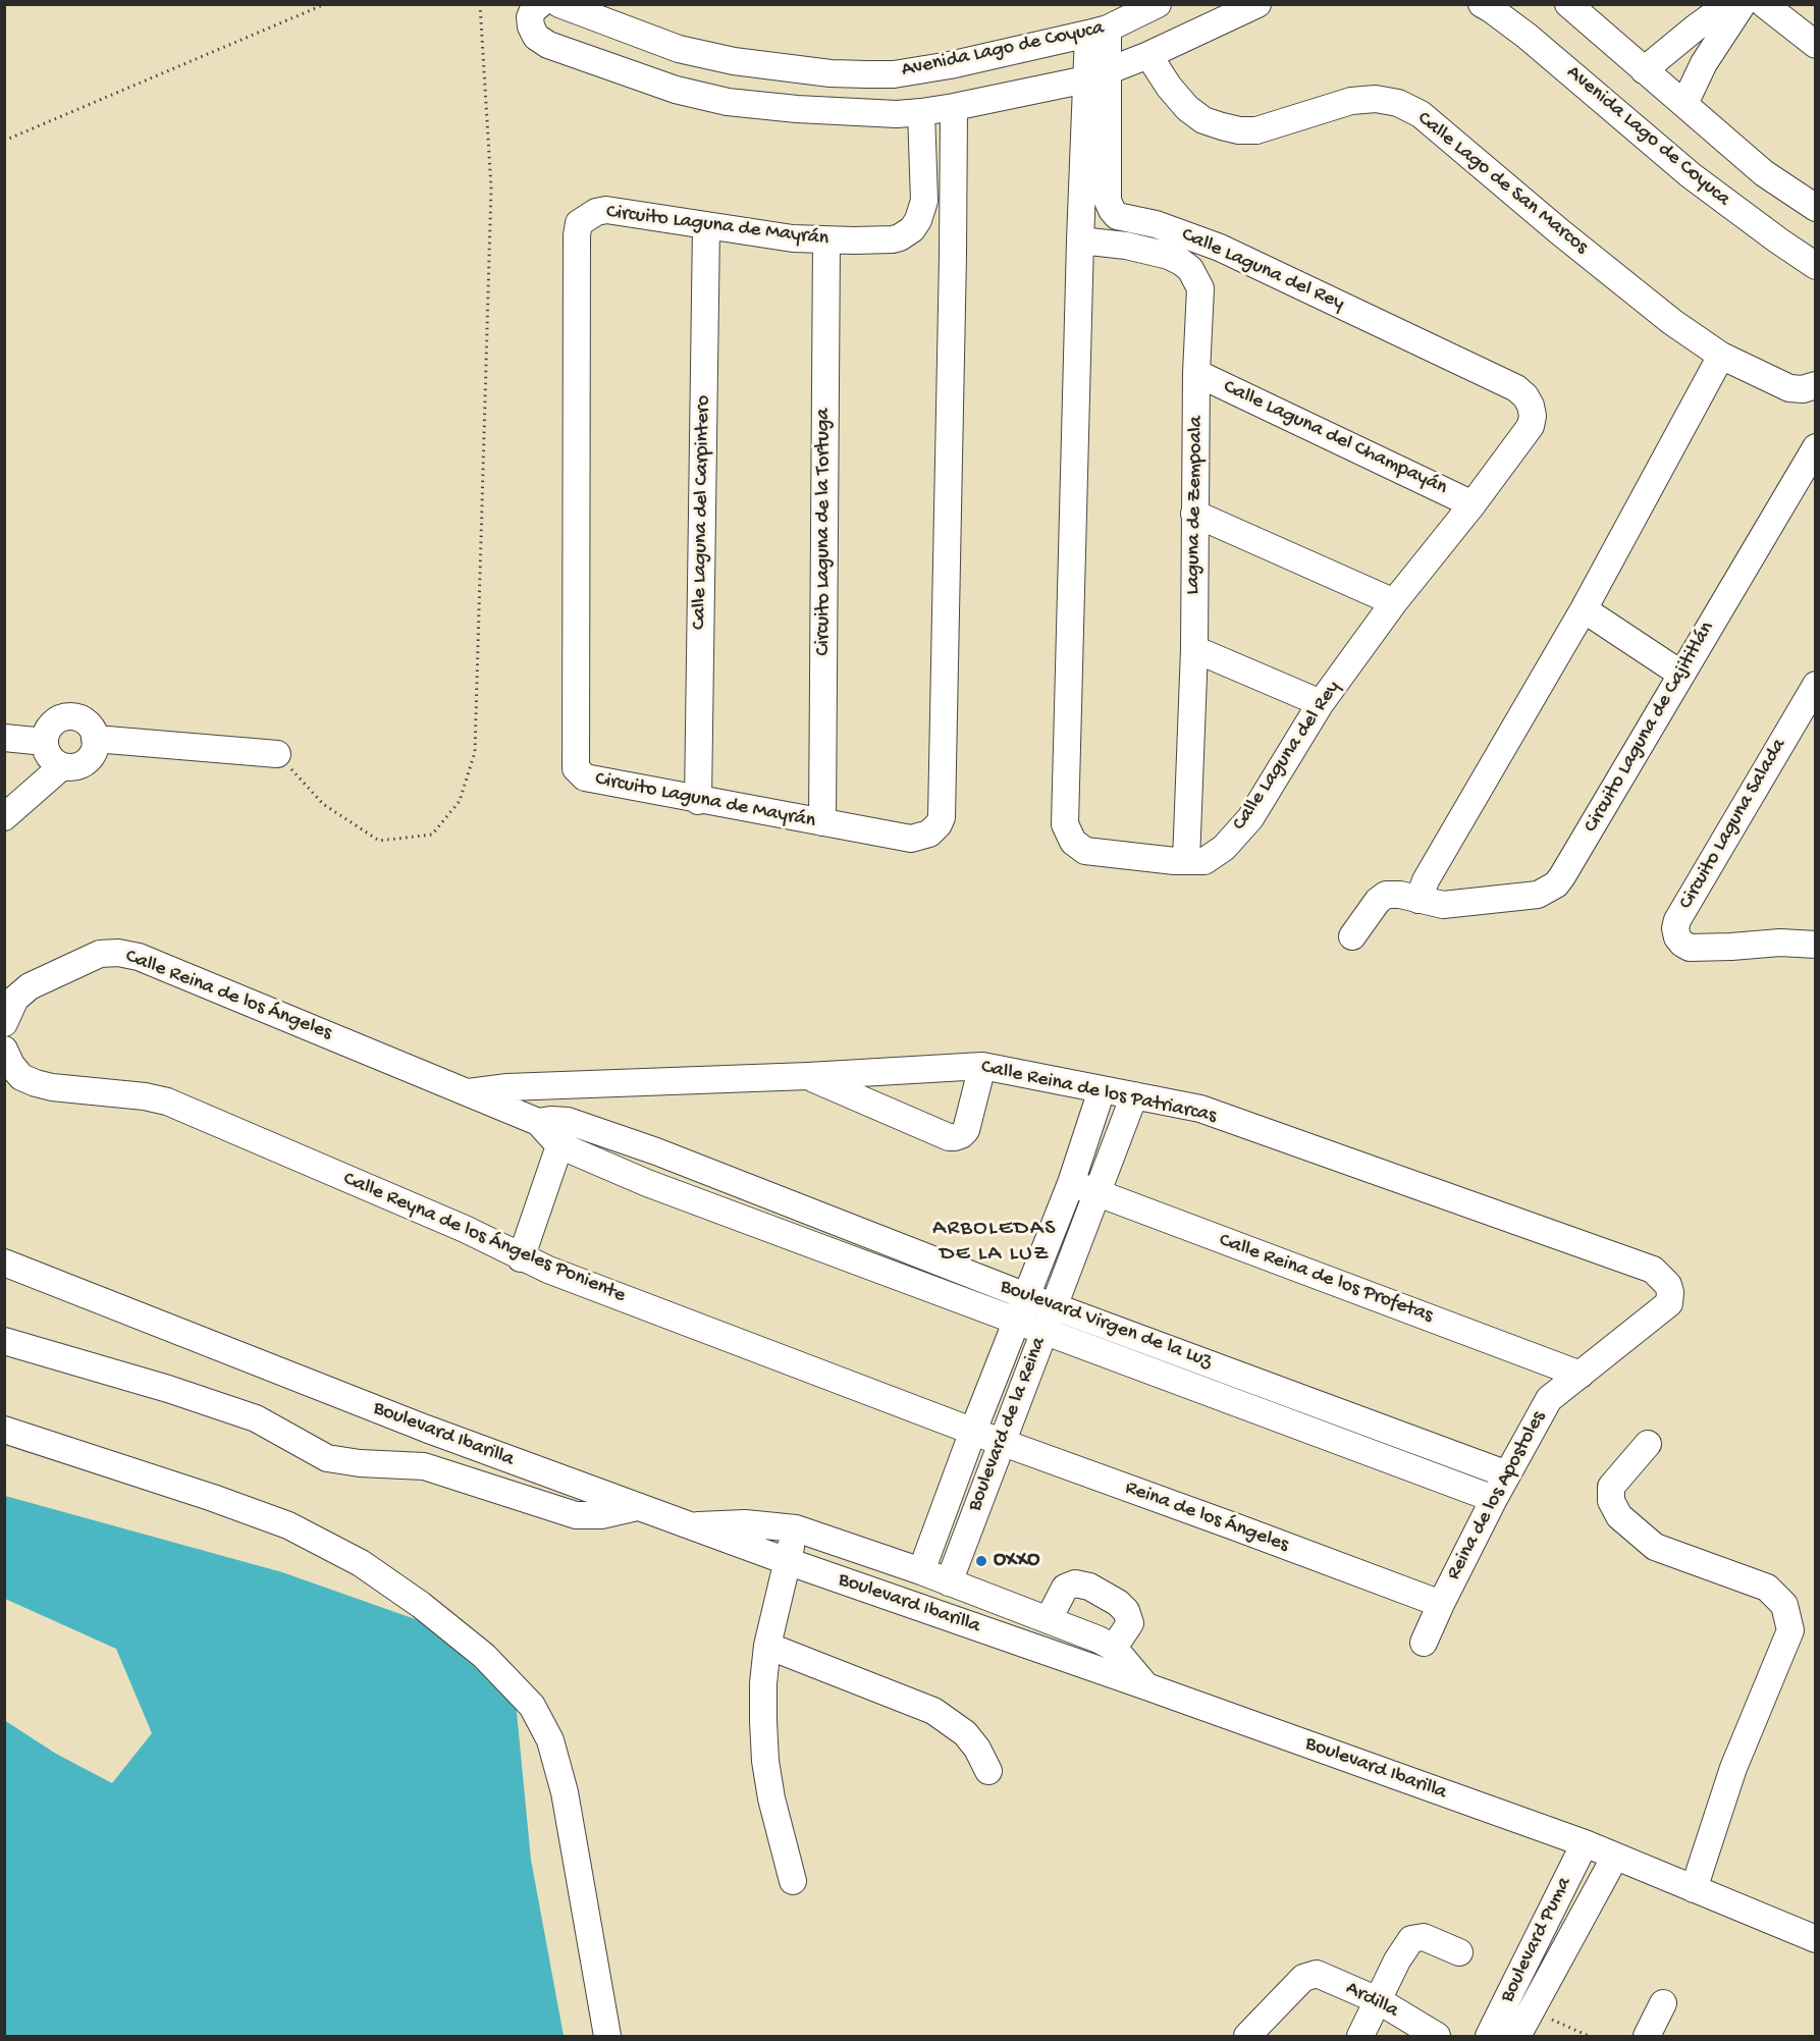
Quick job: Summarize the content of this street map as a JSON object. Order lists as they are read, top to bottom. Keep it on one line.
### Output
{"streets":{"street":["Avenida Lago de Coyuca","Calle Lago de San Marcos","Circuito Laguna de Mayrán","Calle Laguna del Rey","Calle Laguna del Champayán","Laguna de Zempoala","Calle Laguna del Carpintero","Circuito Laguna de la Tortuga","Circuito Laguna de Cajititlán","Circuito Laguna Salada","Calle Reina de los Ángeles","Calle Reina de los Patriarcas","Calle Reyna de los Ángeles Poniente","Calle Reina de los Profetas","Boulevard Virgen de la Luz","Boulevard de la Reina","Boulevard Ibarilla","Reina de los Apostoles","Reina de los Ángeles","Boulevard Puma","Ardilla"]},"crossings":[["Avenida Lago de Coyuca","Calle Laguna del Rey"],["Circuito Laguna de Mayrán","Calle Laguna del Carpintero"],["Circuito Laguna de Mayrán","Circuito Laguna de la Tortuga"],["Calle Laguna del Rey","Calle Laguna del Champayán"],["Calle Laguna del Rey","Laguna de Zempoala"],["Calle Laguna del Champayán","Laguna de Zempoala"],["Calle Reina de los Ángeles","Calle Reina de los Patriarcas"],["Calle Reina de los Ángeles","Boulevard Virgen de la Luz"],["Calle Reina de los Patriarcas","Boulevard de la Reina"],["Calle Reina de los Patriarcas","Reina de los Apostoles"],["Calle Reyna de los Ángeles Poniente","Boulevard de la Reina"],["Calle Reyna de los Ángeles Poniente","Reina de los Ángeles"],["Calle Reina de los Profetas","Boulevard de la Reina"],["Calle Reina de los Profetas","Reina de los Apostoles"],["Boulevard Virgen de la Luz","Boulevard de la Reina"],["Boulevard Virgen de la Luz","Reina de los Apostoles"],["Boulevard de la Reina","Reina de los Ángeles"],["Boulevard Ibarilla","Boulevard Puma"],["Reina de los Apostoles","Reina de los Ángeles"]],"districts":["ARBOLEDAS DE LA LUZ"],"places":["OXXO"]}
